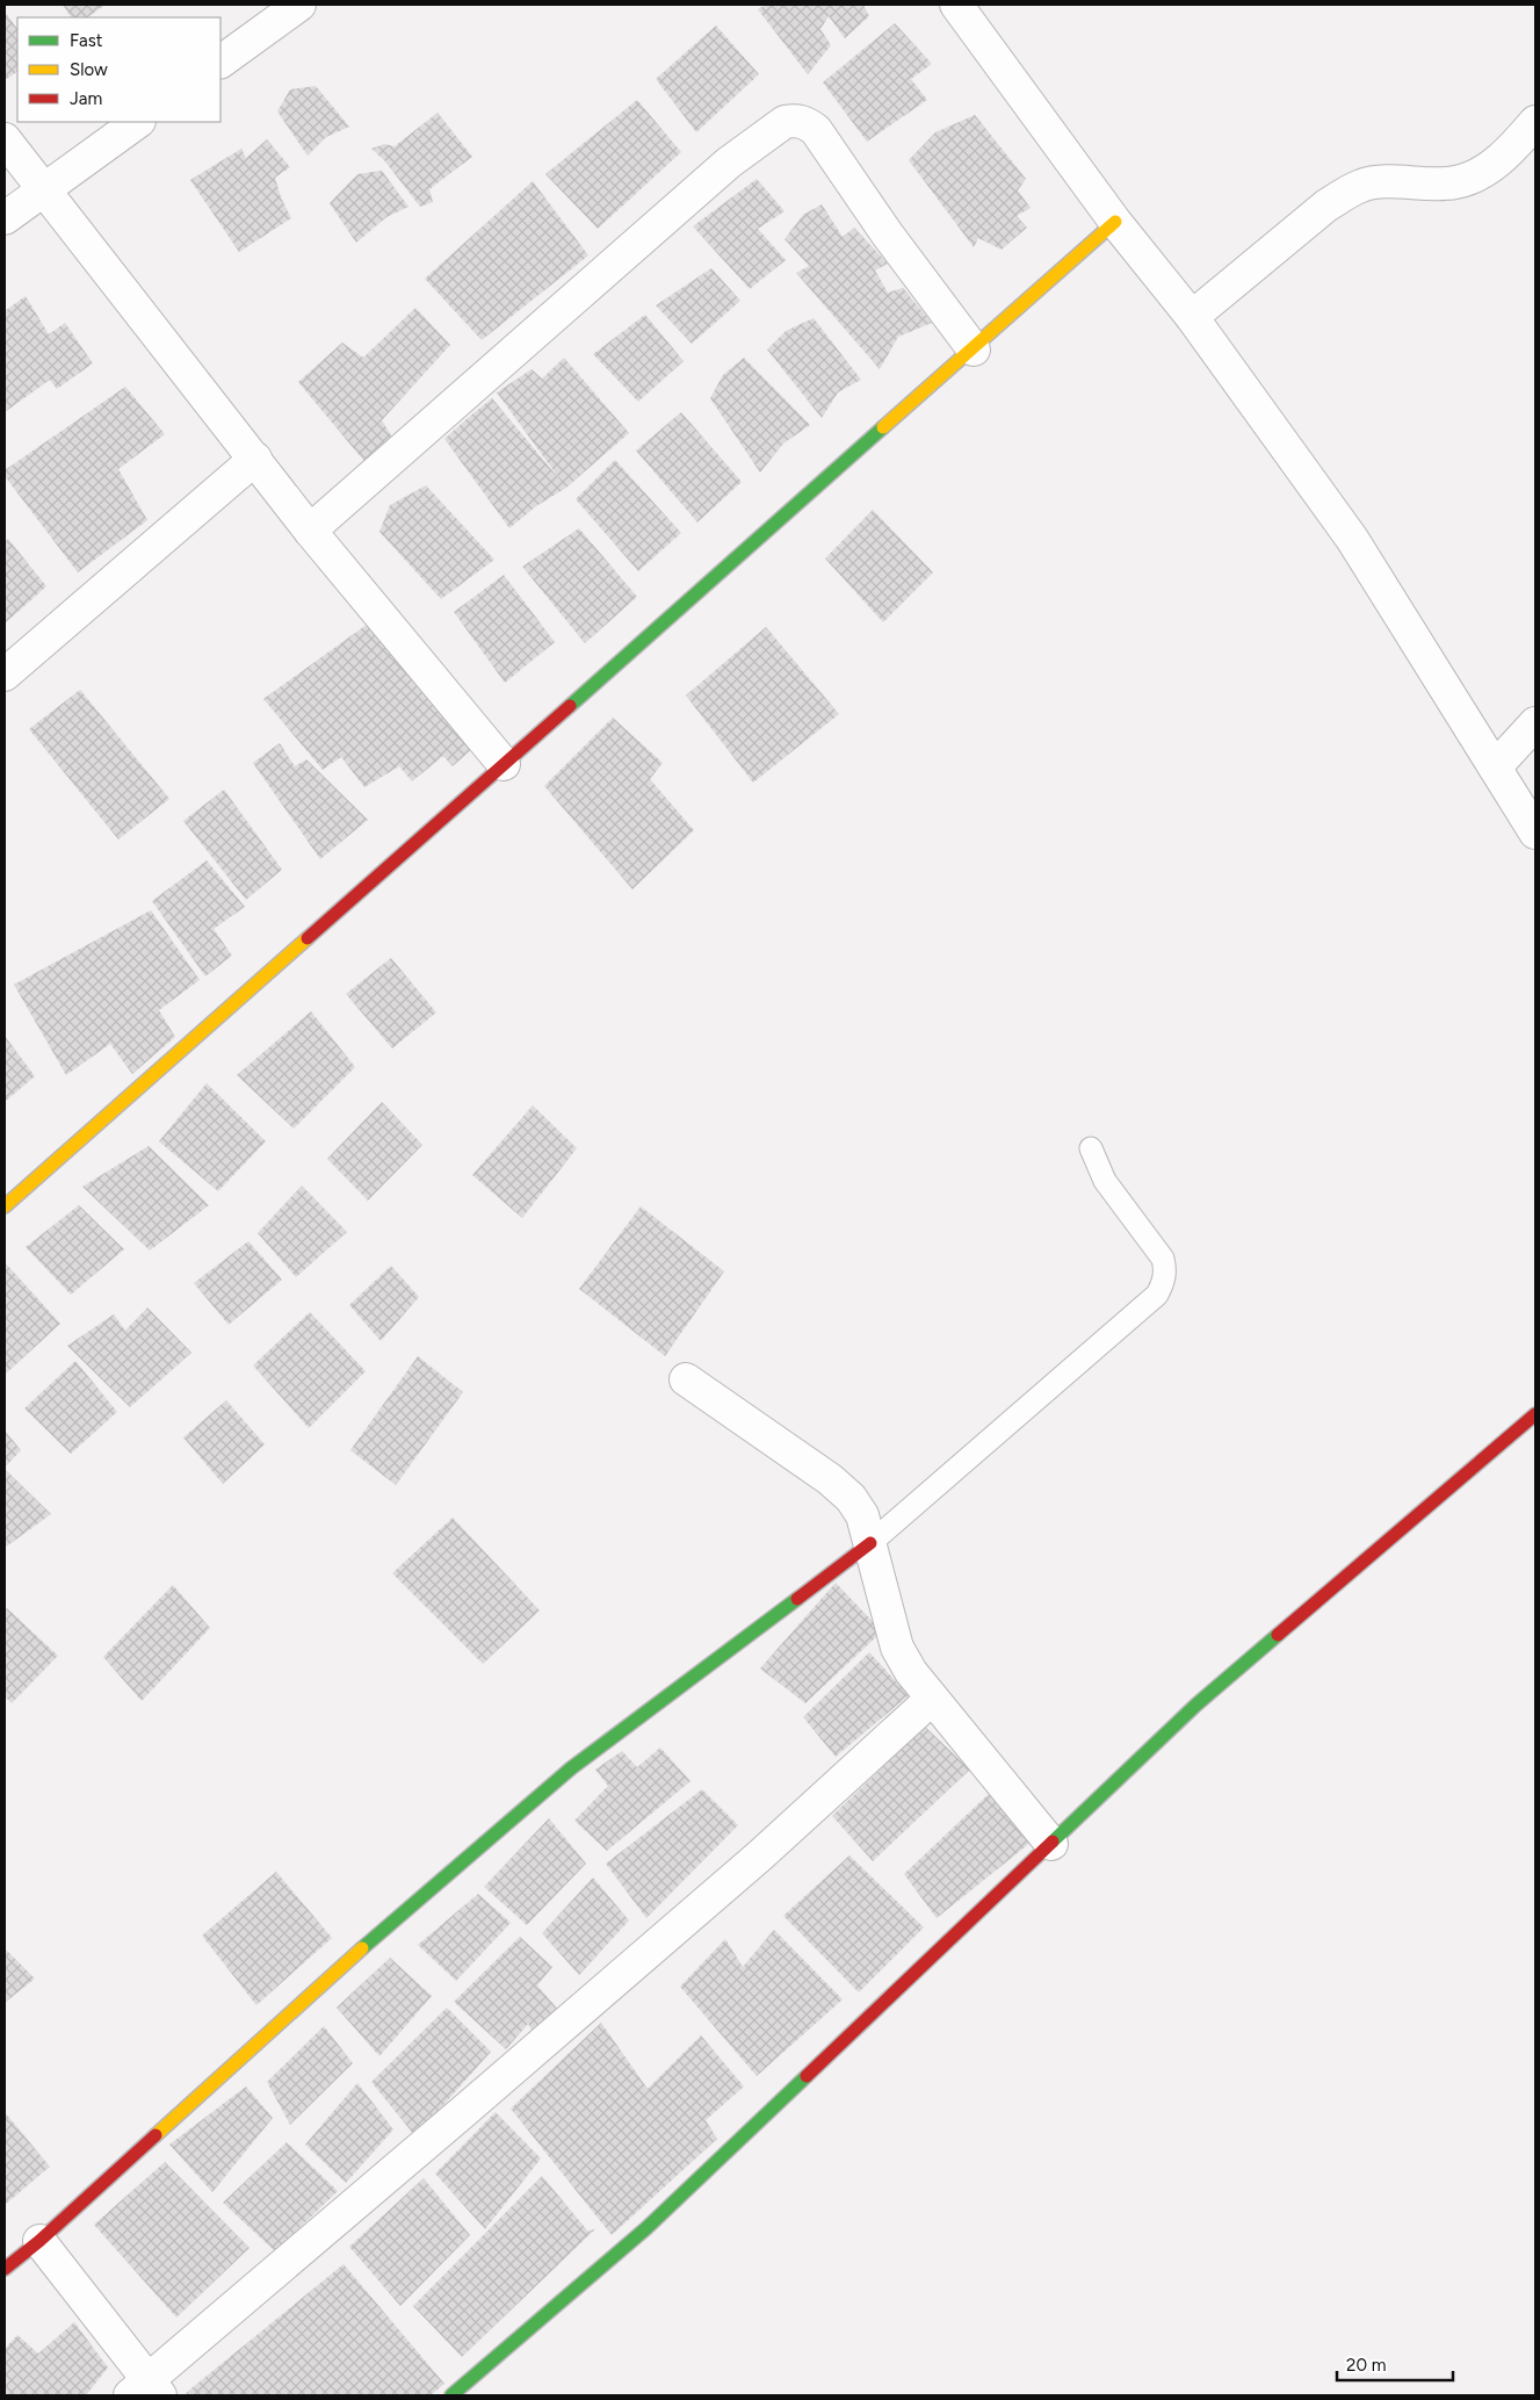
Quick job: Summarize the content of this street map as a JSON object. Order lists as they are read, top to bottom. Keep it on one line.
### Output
{"legend":["Fast","Slow","Jam"],"scale_bar":"20 m"}
